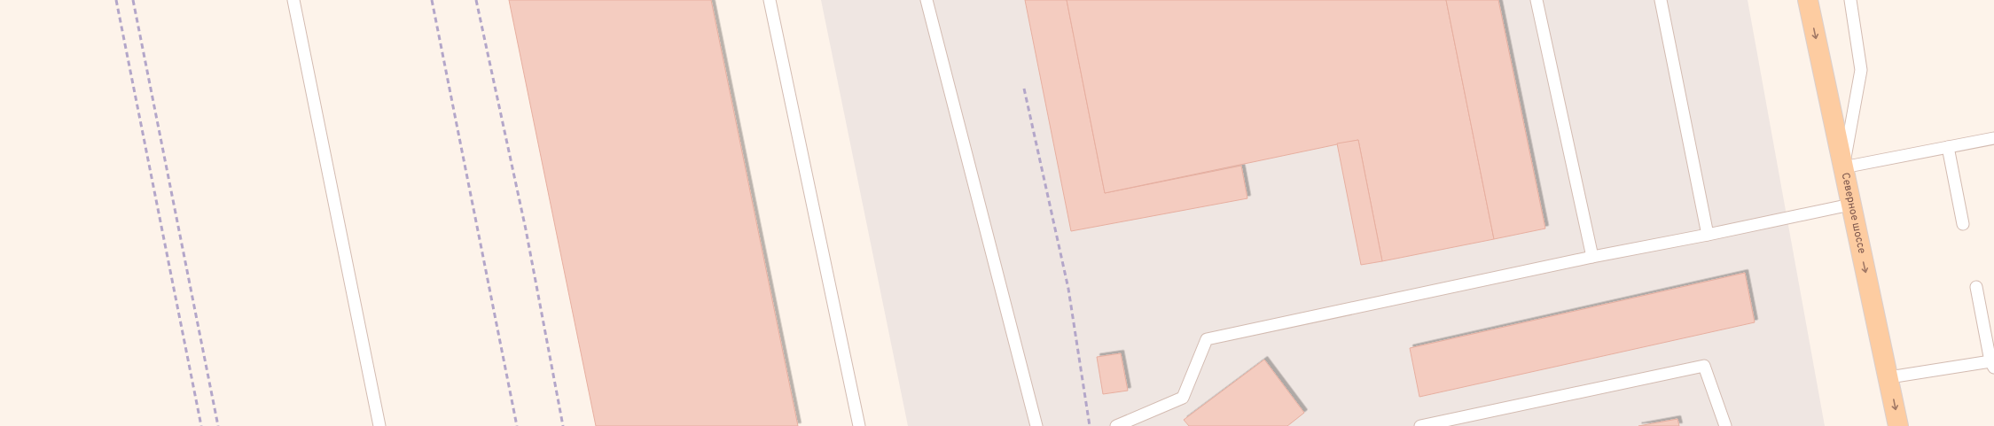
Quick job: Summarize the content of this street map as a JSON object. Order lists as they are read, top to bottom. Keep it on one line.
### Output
{"streets":{"main road":["Северное шоссе"]},"one_way":["Северное шоссе"]}
